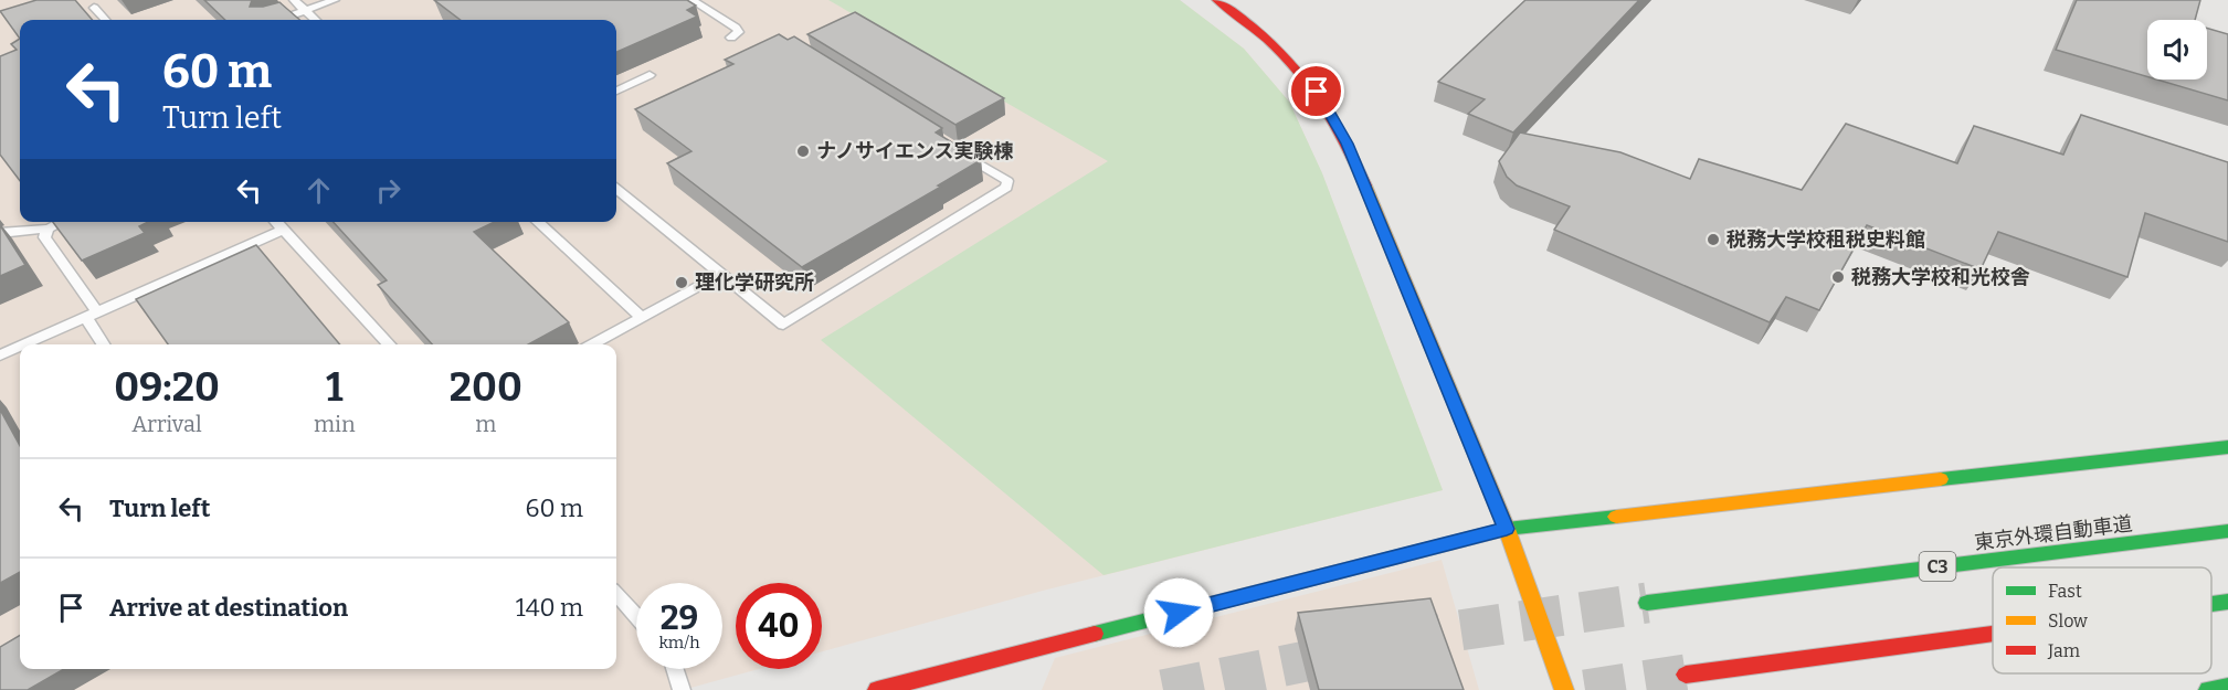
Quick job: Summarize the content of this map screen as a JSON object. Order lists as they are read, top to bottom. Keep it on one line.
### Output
{"streets":{"main road":["東京外環自動車道","C3"]},"places":["ナノサイエンス実験棟","税務大学校租税史料館","税務大学校和光校舎","理化学研究所"],"legend":["Fast","Slow","Jam"],"page":{"turn":["60 m","Turn left"],"eta":["09:20","Arrival","1","min","200","m"],"list":[{"name":"Turn left","value":"60 m"},{"name":"Arrive at destination","value":"140 m"}],"speed":"29 km/h","limit":"40"}}
